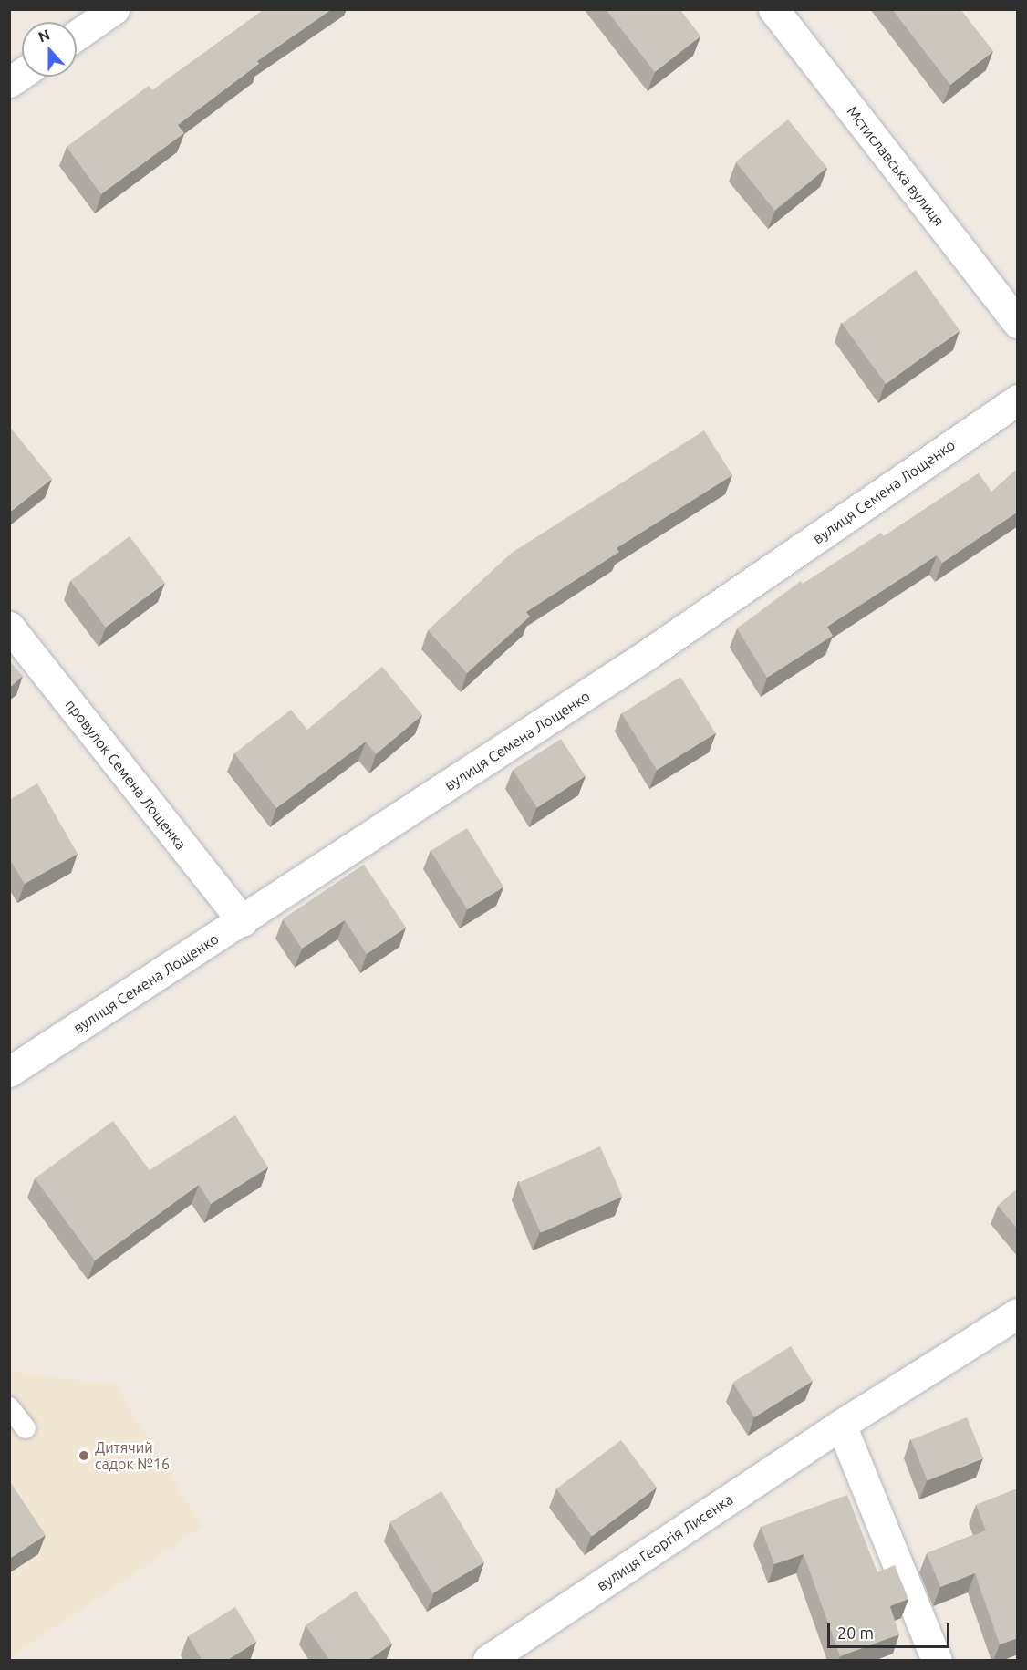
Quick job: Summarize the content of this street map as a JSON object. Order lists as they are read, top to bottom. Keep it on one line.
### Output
{"streets":{"street":["Мстиславська вулиця","вулиця Семена Лощенко","провулок Семена Лощенка","вулиця Георгія Лисенка"]},"crossings":[["вулиця Семена Лощенко","провулок Семена Лощенка"]],"places":["Дитячий садок №16"],"scale_bar":"20 m","north":"top"}
